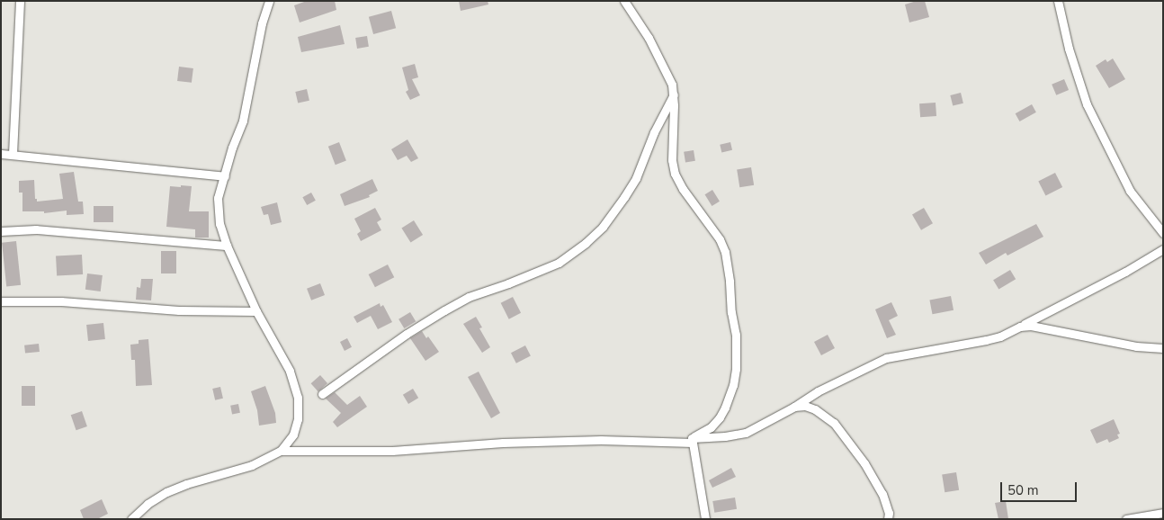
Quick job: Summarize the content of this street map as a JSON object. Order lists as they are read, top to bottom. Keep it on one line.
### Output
{"scale_bar":"50 m"}
